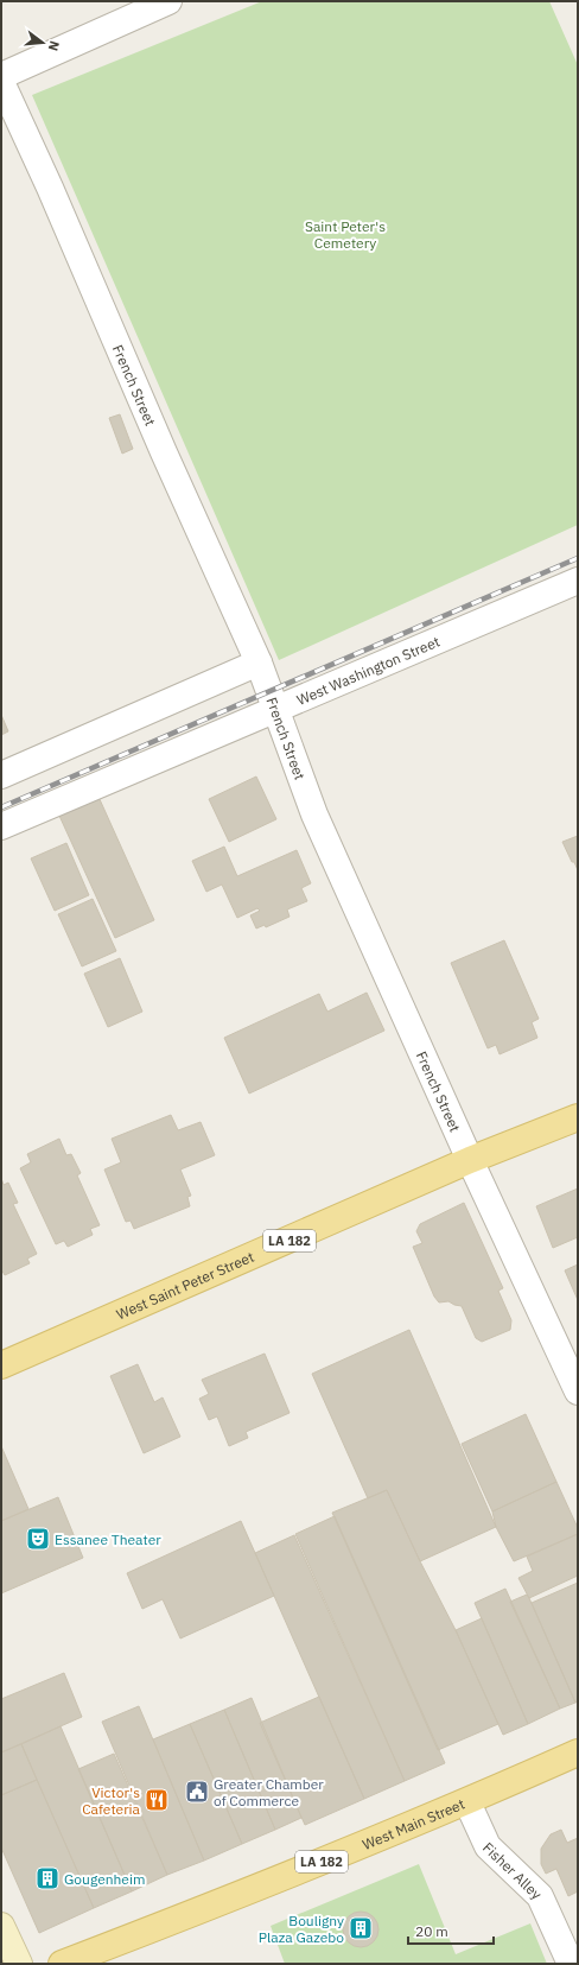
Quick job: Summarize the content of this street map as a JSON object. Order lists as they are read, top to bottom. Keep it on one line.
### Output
{"streets":{"main road":["LA 182","West Saint Peter Street","West Main Street"],"street":["French Street","West Washington Street","Fisher Alley"]},"crossings":[["French Street","West Washington Street"],["French Street","West Saint Peter Street"],["West Main Street","Fisher Alley"]],"parks":["Saint Peter's Cemetery"],"places":{"theatre":["Essanee Theater"],"public building":["Greater Chamber of Commerce"],"restaurant":["Victor's Cafeteria"],"building":["Gougenheim","Bouligny Plaza Gazebo"]},"scale_bar":"20 m","north":"right"}
